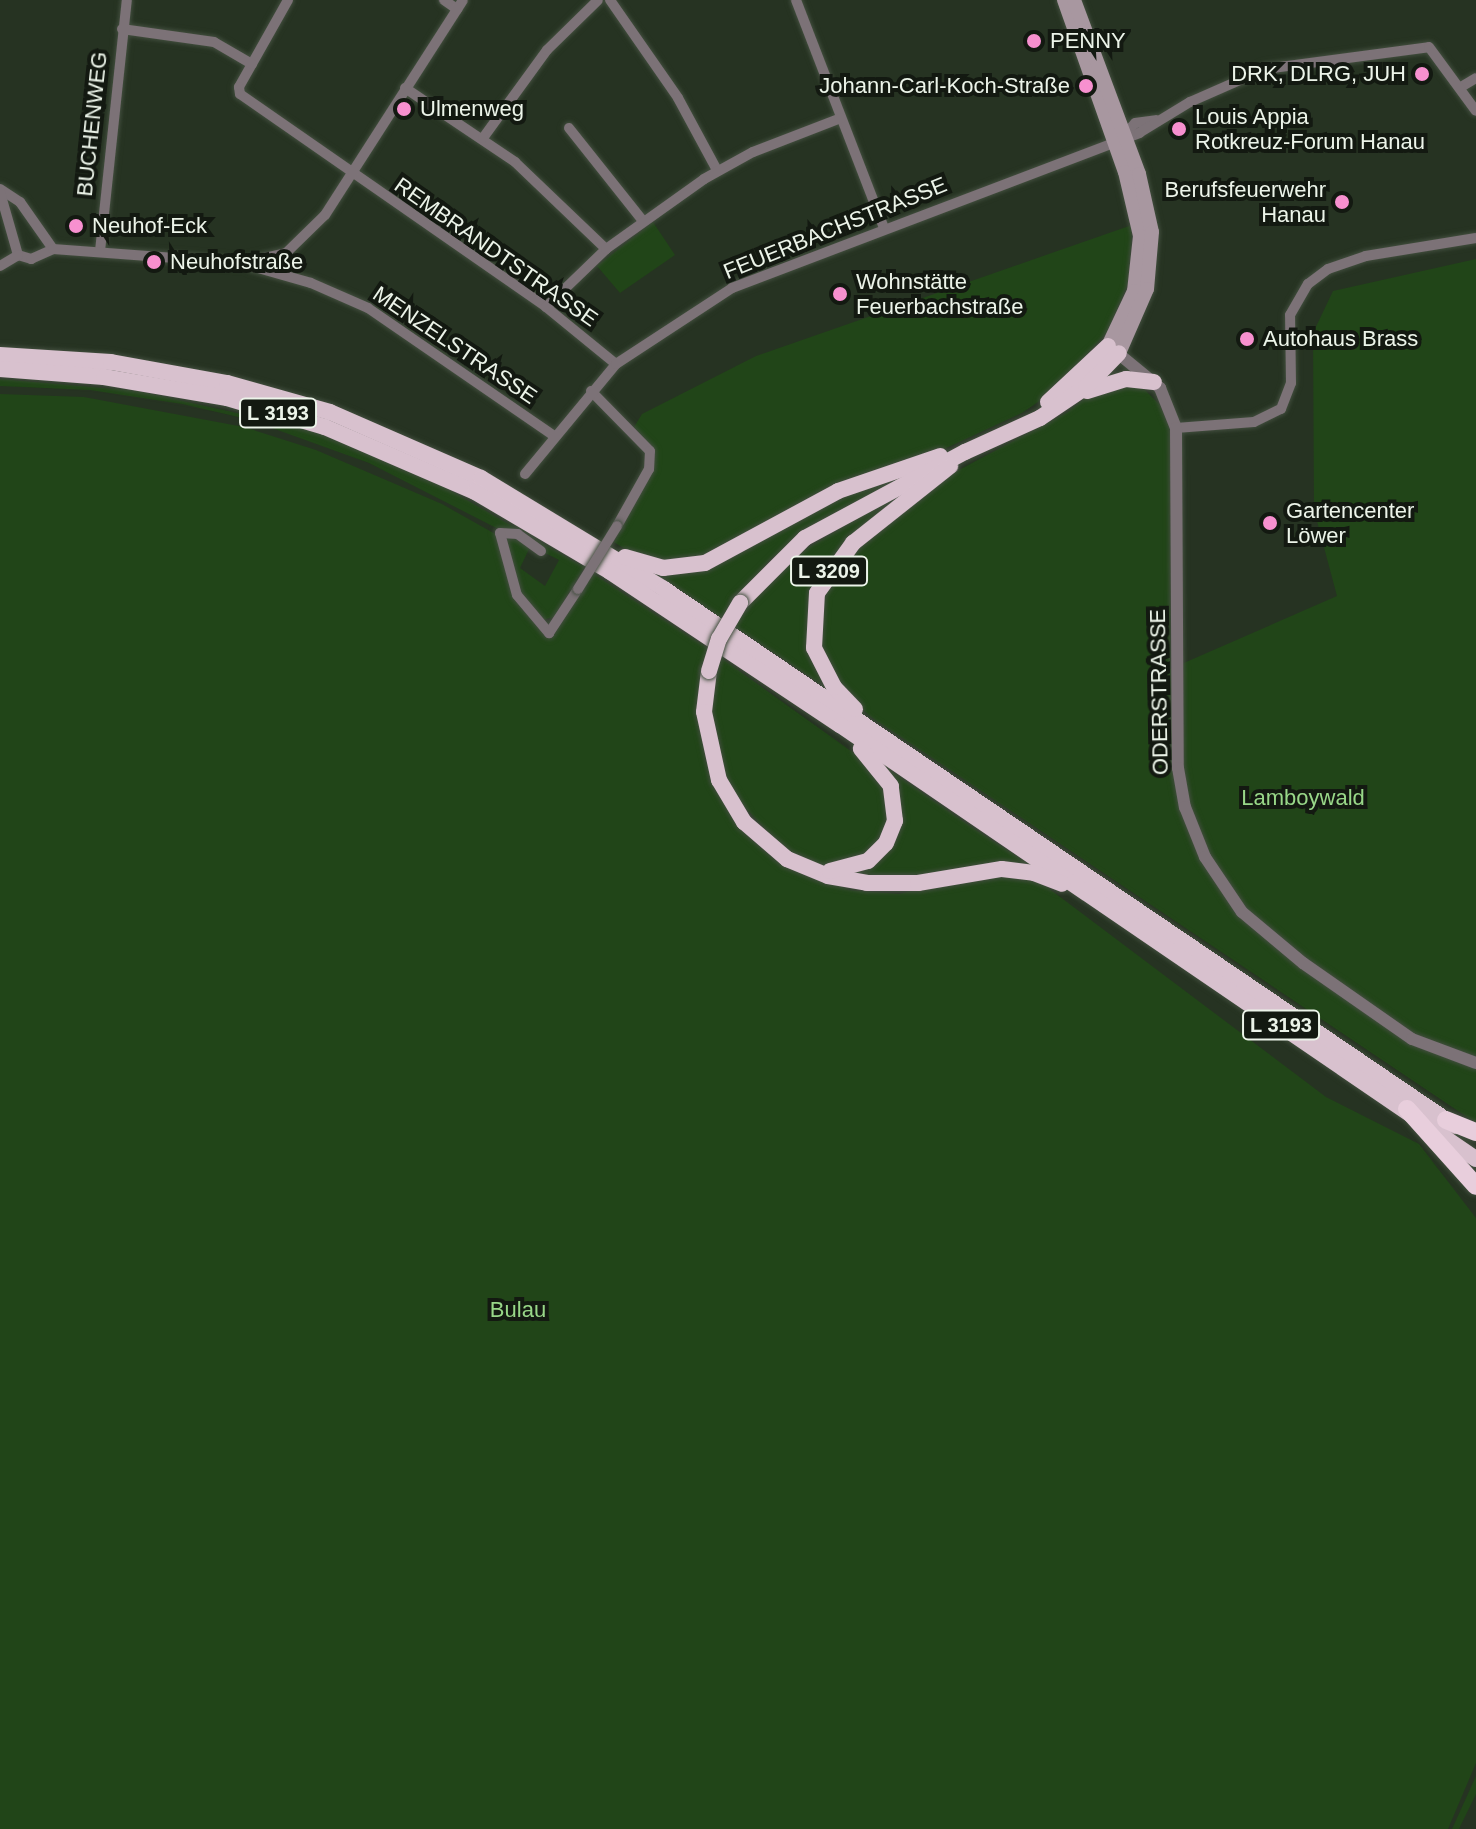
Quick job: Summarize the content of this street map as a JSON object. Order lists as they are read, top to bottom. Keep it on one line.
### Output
{"streets":{"highway":["L 3193","L 3209"],"street":["BUCHENWEG","FEUERBACHSTRASSE","REMBRANDTSTRASSE","MENZELSTRASSE","ODERSTRASSE"]},"crossings":[["FEUERBACHSTRASSE","REMBRANDTSTRASSE"],["FEUERBACHSTRASSE","MENZELSTRASSE"],["FEUERBACHSTRASSE","L 3209"],["L 3193","L 3209"],["L 3209","ODERSTRASSE"]],"parks":["Lamboywald","Bulau"],"places":["PENNY","DRK, DLRG, JUH","Johann-Carl-Koch-Straße","Ulmenweg","Louis Appia Rotkreuz-Forum Hanau","Berufsfeuerwehr Hanau","Neuhof-Eck","Neuhofstraße","Wohnstätte Feuerbachstraße","Autohaus Brass","Gartencenter Löwer"]}
